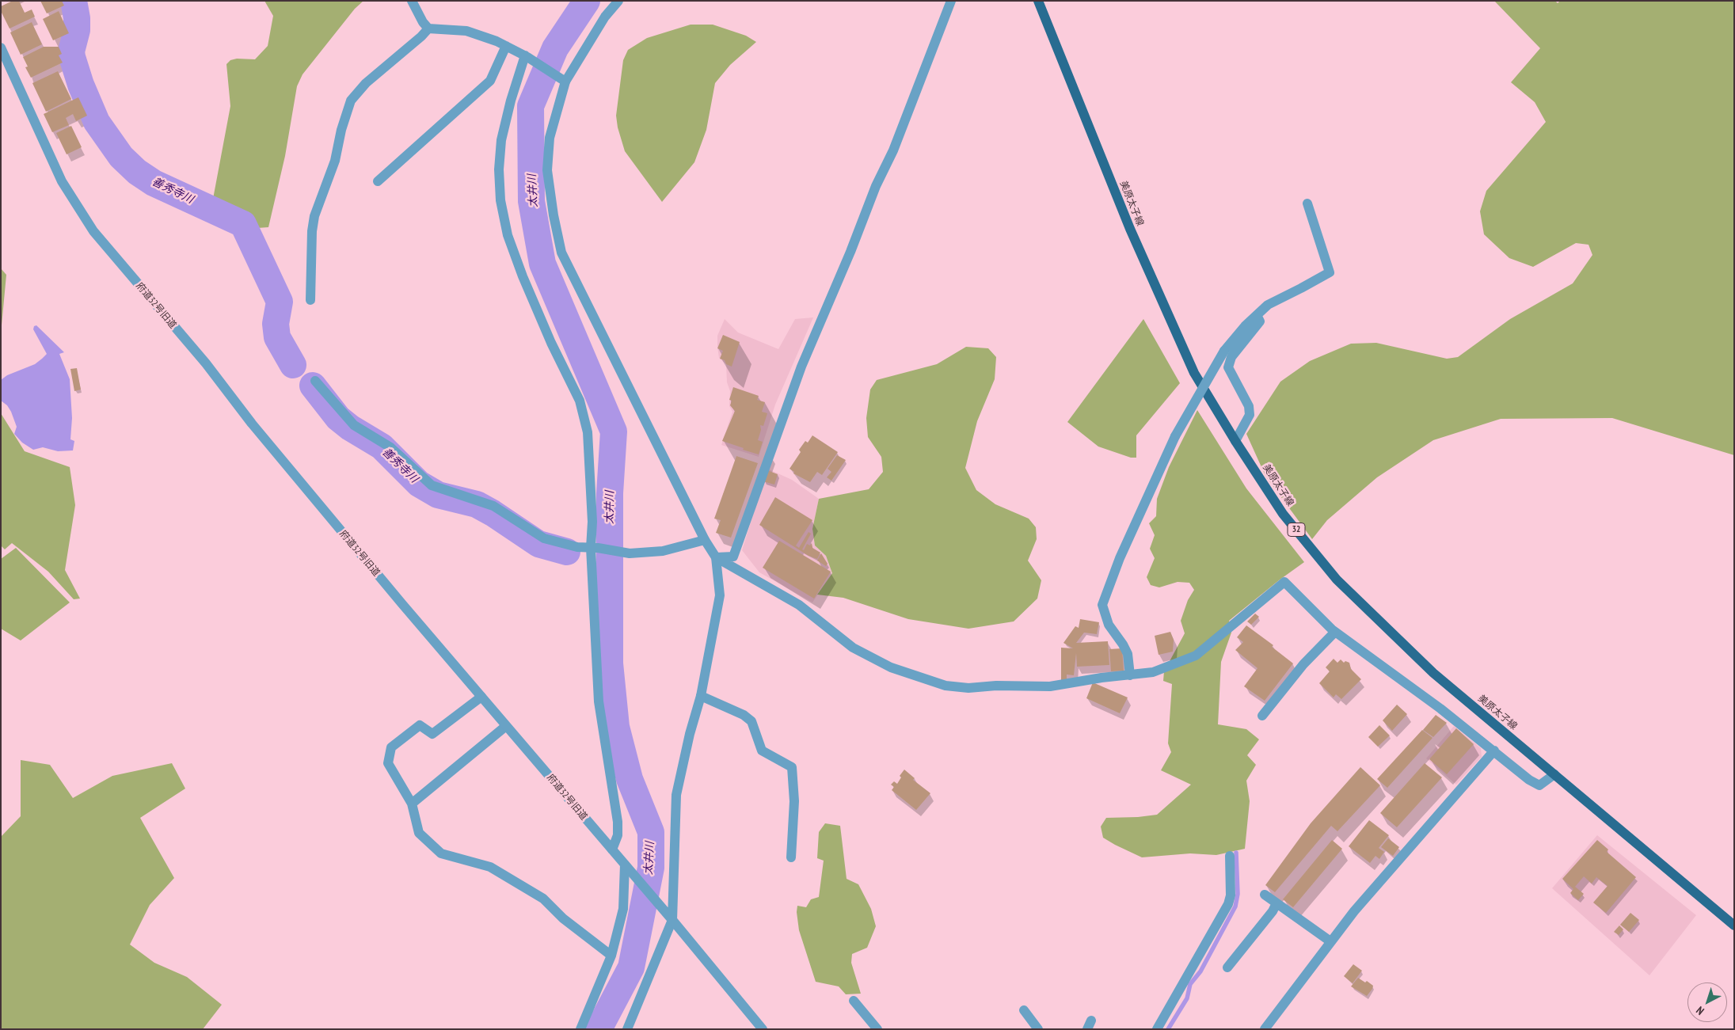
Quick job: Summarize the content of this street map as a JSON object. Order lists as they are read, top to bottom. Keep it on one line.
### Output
{"streets":{"main road":["美原太子線","32"],"street":["府道32号旧道"]},"water":["善秀寺川","太井川"],"north":"bottom left"}
